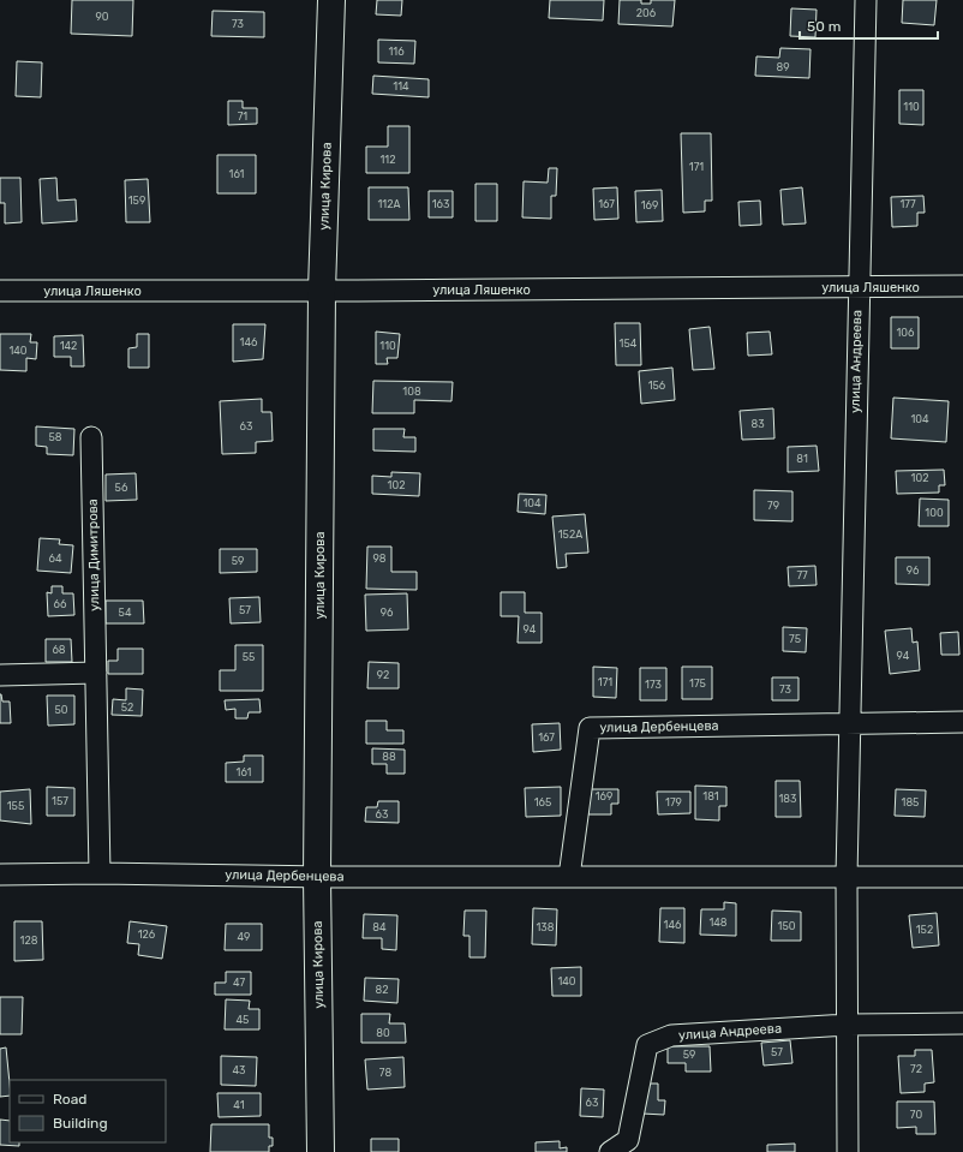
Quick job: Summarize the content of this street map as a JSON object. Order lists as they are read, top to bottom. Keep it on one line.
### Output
{"streets":{"main road":["улица Кирова"],"street":["улица Ляшенко","улица Андреева","улица Димитрова","улица Дербенцева"]},"crossings":[["улица Кирова","улица Ляшенко"],["улица Кирова","улица Дербенцева"],["улица Ляшенко","улица Андреева"],["улица Андреева","улица Дербенцева"],["улица Димитрова","улица Дербенцева"]],"house_numbers":["206","90","73","116","89","114","110","71","112","171","161","159","112А","163","167","177","169","106","146","154","142","110","140","156","108","104","83","63","58","81","102","102","56","104","79","100","152А","64","98","59","96","77","66","57","54","96","94","75","68","94","55","92","171","175","173","73","52","50","167","88","161","169","181","183","157","165","179","185","155","63","148","146","150","84","138","152","126","49","128","140","47","82","45","80","57","59","72","43","78","63","41","70"],"legend":["Road","Building"],"scale_bar":"50 m"}
